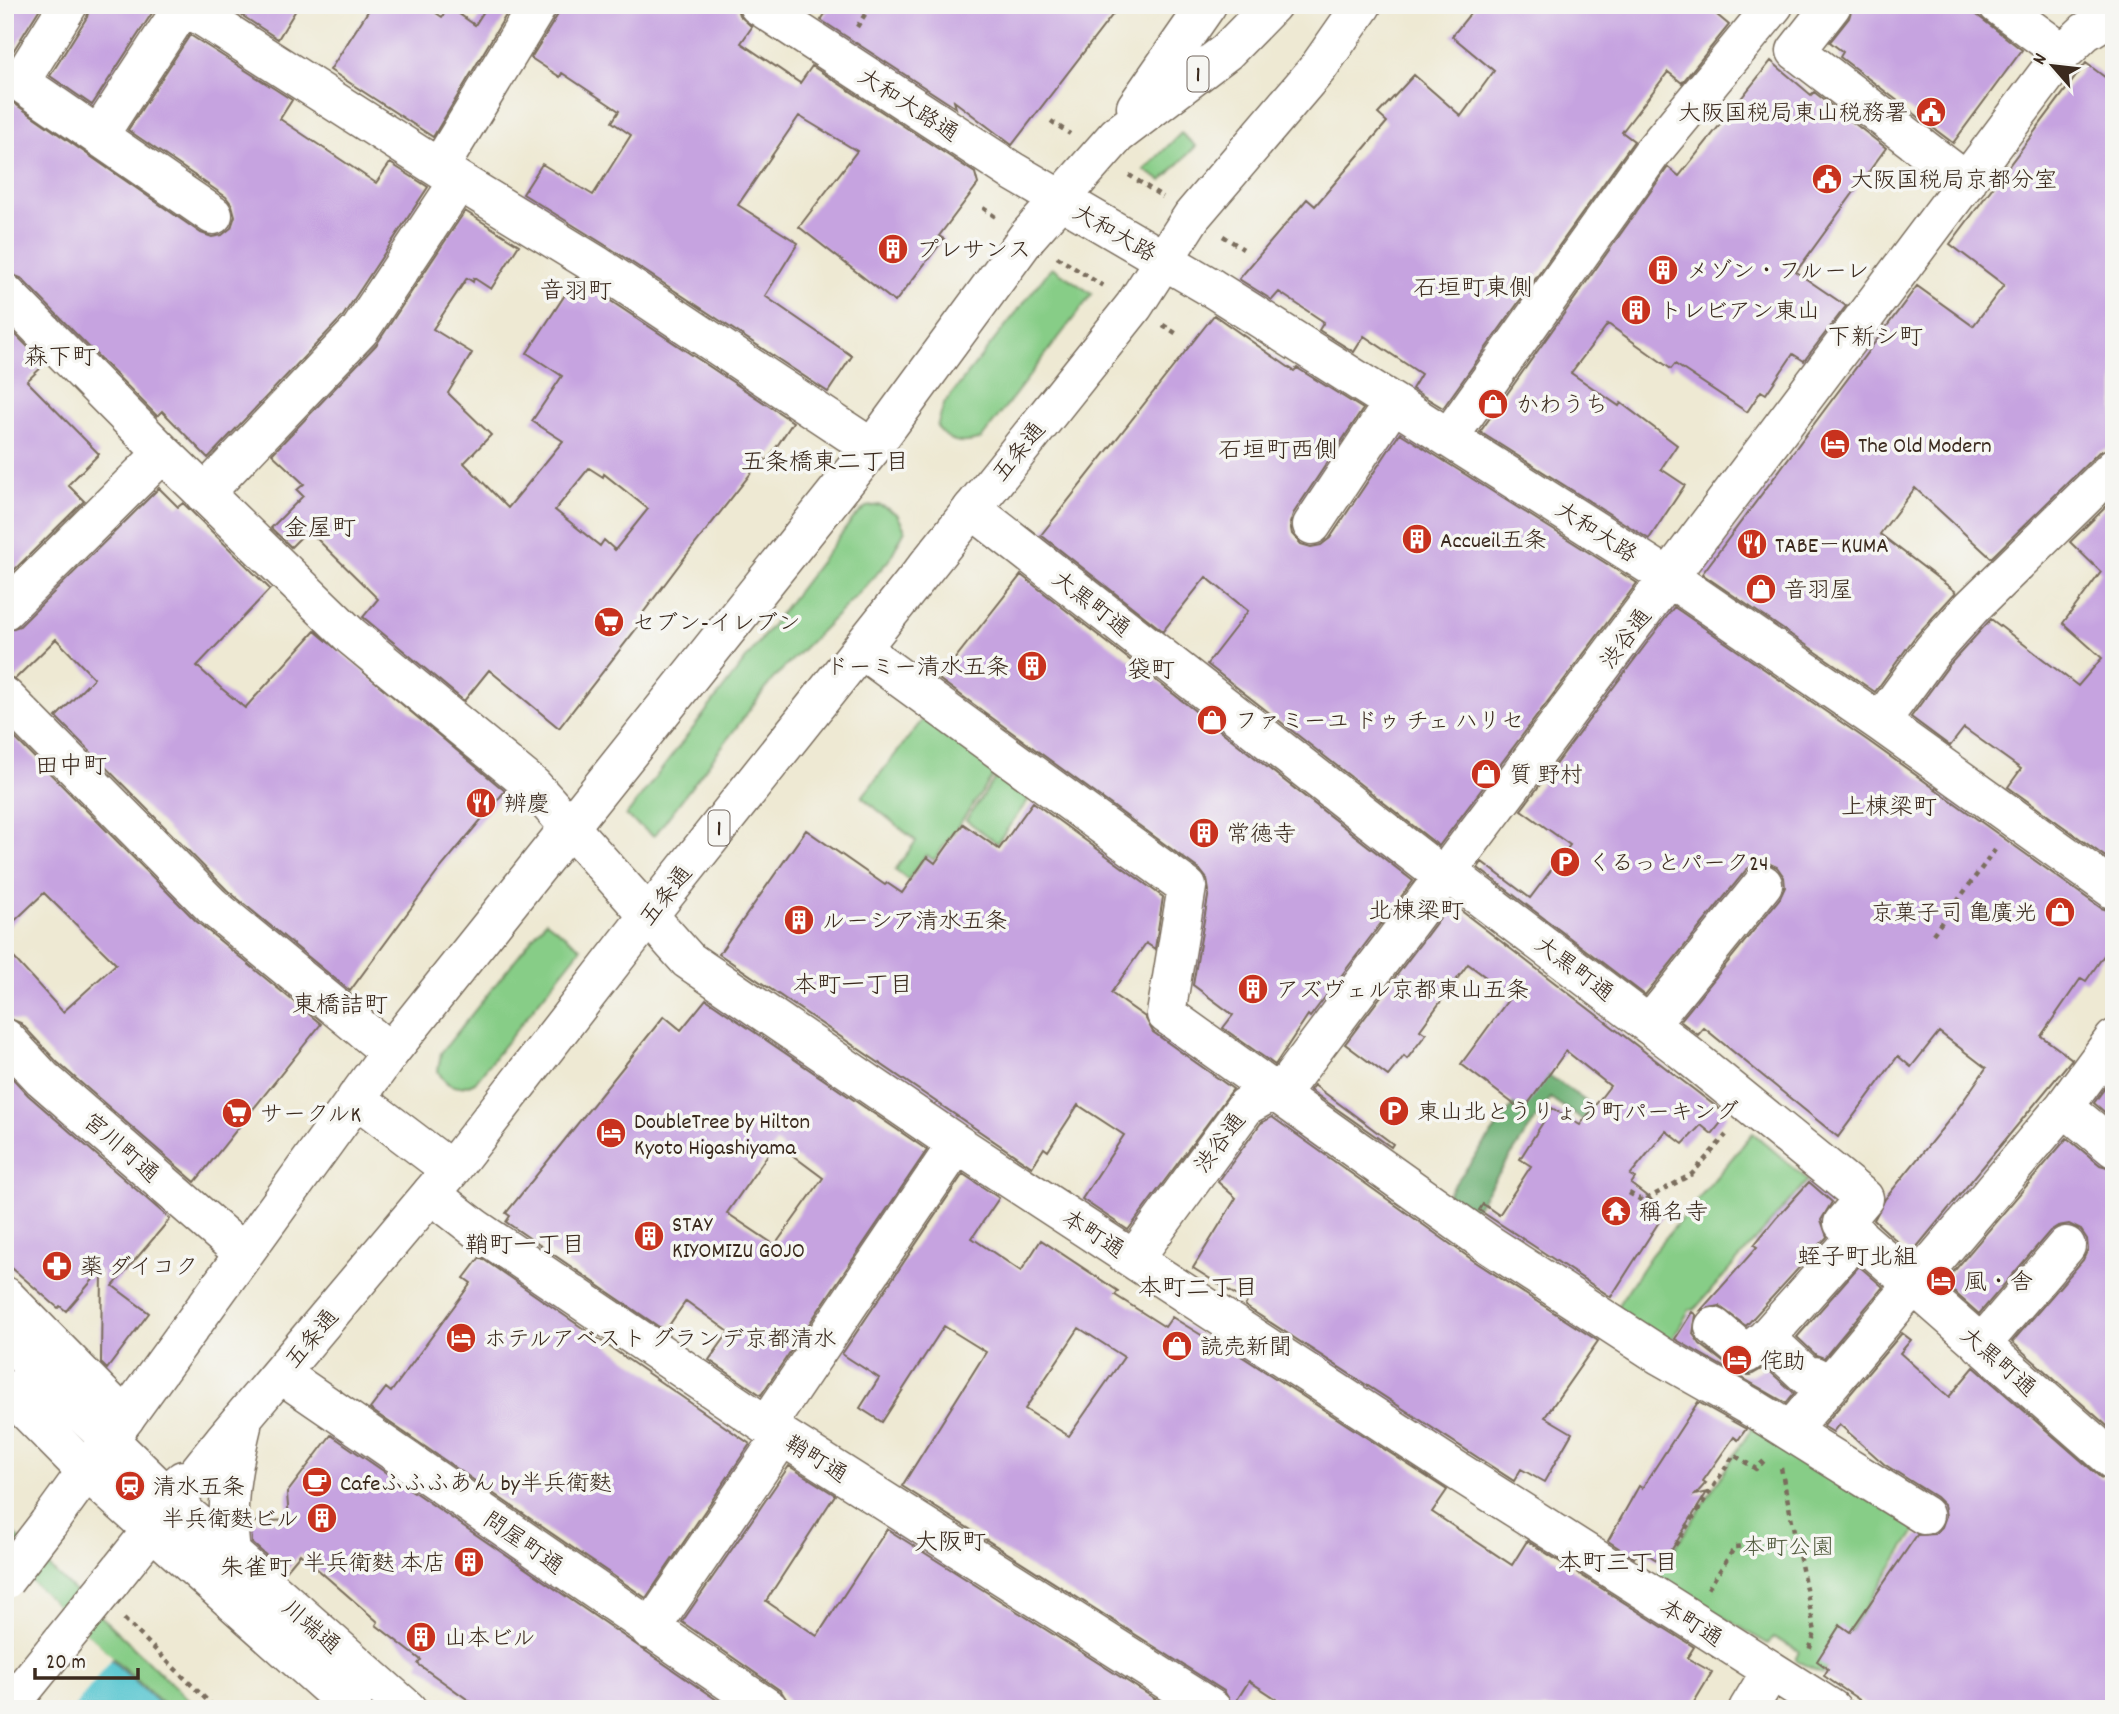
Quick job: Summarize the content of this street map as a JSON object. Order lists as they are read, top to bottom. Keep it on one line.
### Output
{"streets":{"main road":["1","大和大路通","大和大路","五条通","大黒町通","渋谷通","宮川町通","本町通","鞘町通","問屋町通","川端通"]},"crossings":[["1","大和大路通"],["1","大和大路"],["1","五条通"],["1","宮川町通"],["1","本町通"],["1","鞘町通"],["1","川端通"],["大和大路通","大和大路"],["大和大路","五条通"],["大和大路","渋谷通"],["五条通","大黒町通"],["五条通","本町通"],["五条通","鞘町通"],["五条通","問屋町通"],["五条通","川端通"],["大黒町通","渋谷通"],["渋谷通","本町通"]],"districts":["石垣町東側","音羽町","下新シ町","森下町","石垣町西側","五条橋東二丁目","金屋町","袋町","田中町","上棟梁町","北棟梁町","本町一丁目","東橋詰町","鞘町一丁目","蛭子町北組","本町二丁目","大阪町","本町三丁目","朱雀町"],"parks":["本町公園"],"places":{"public building":["大阪国税局東山税務署","大阪国税局京都分室"],"building":["プレサンス","メゾン・フルーレ","トレビアン東山","Accueil五条","ドーミー清水五条","常徳寺","ルーシア清水五条","アズヴェル京都東山五条","STAY KIYOMIZU GOJO","半兵衛麩ビル","半兵衛麩 本店","山本ビル"],"shop":["かわうち","音羽屋","ファミーユ ドゥ チェ ハリセ","質 野村","京菓子司 亀廣光","読売新聞"],"hotel":["The Old Modern","DoubleTree by Hilton Kyoto Higashiyama","風・舎","ホテルアベスト グランデ京都清水","侘助"],"restaurant":["TABE－KUMA","辨慶"],"supermarket":["セブン-イレブン","サークルK"],"parking":["くるっとパーク24","東山北とうりょう町パーキング"],"temple":["稱名寺"],"pharmacy":["薬 ダイコク"],"cafe":["Cafeふふふあん by半兵衛麩"],"station":["清水五条"]},"scale_bar":"20 m","north":"top left"}
